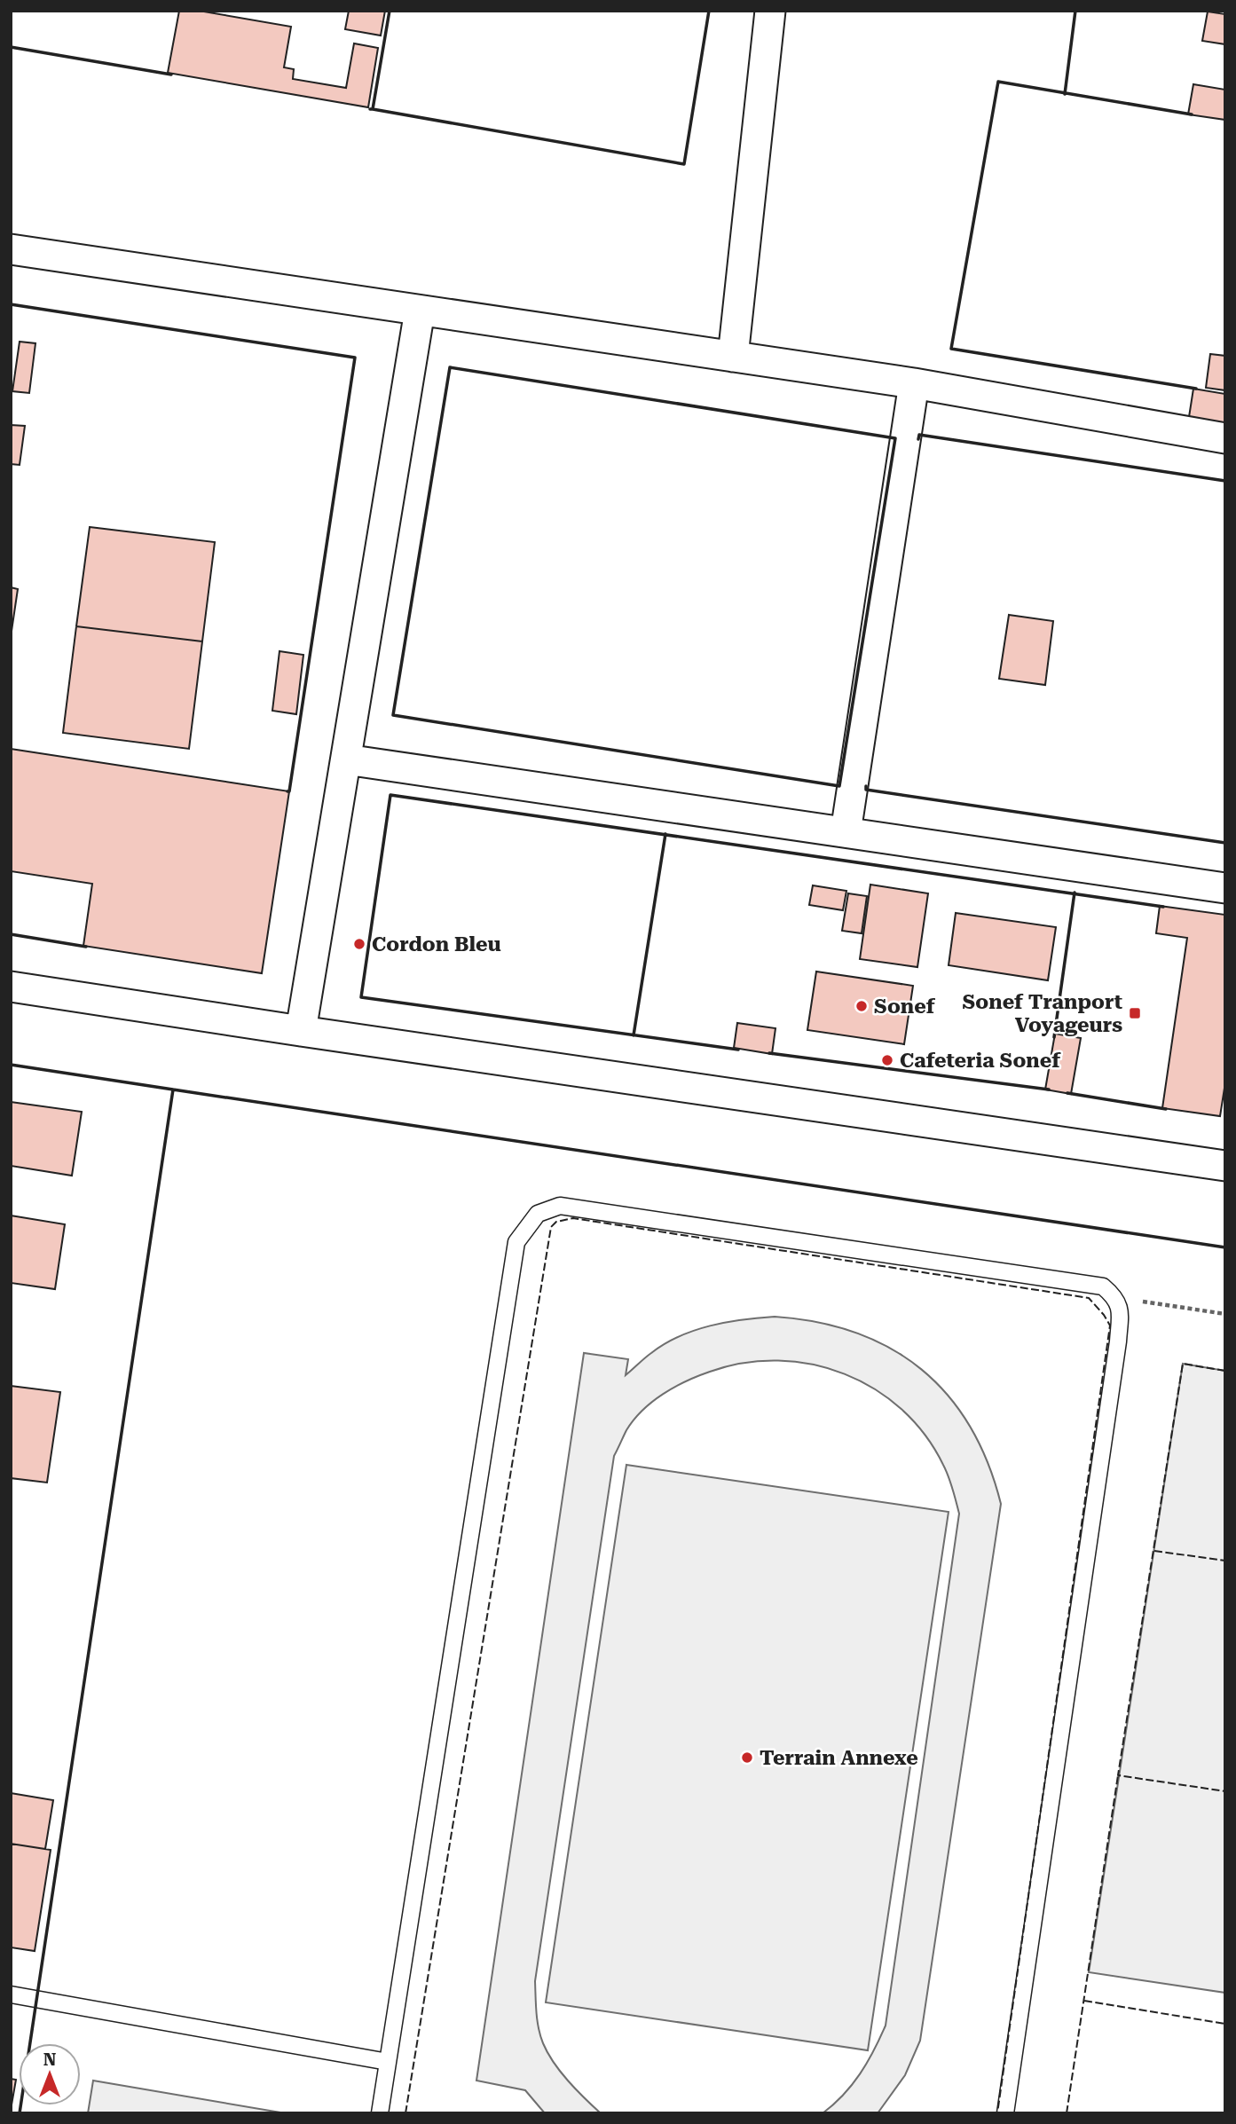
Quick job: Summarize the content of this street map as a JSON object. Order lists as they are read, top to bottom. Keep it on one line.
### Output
{"places":{"other":["Cordon Bleu","Sonef","Cafeteria Sonef","Terrain Annexe"],"transit":["Sonef Tranport Voyageurs"]},"north":"top"}
